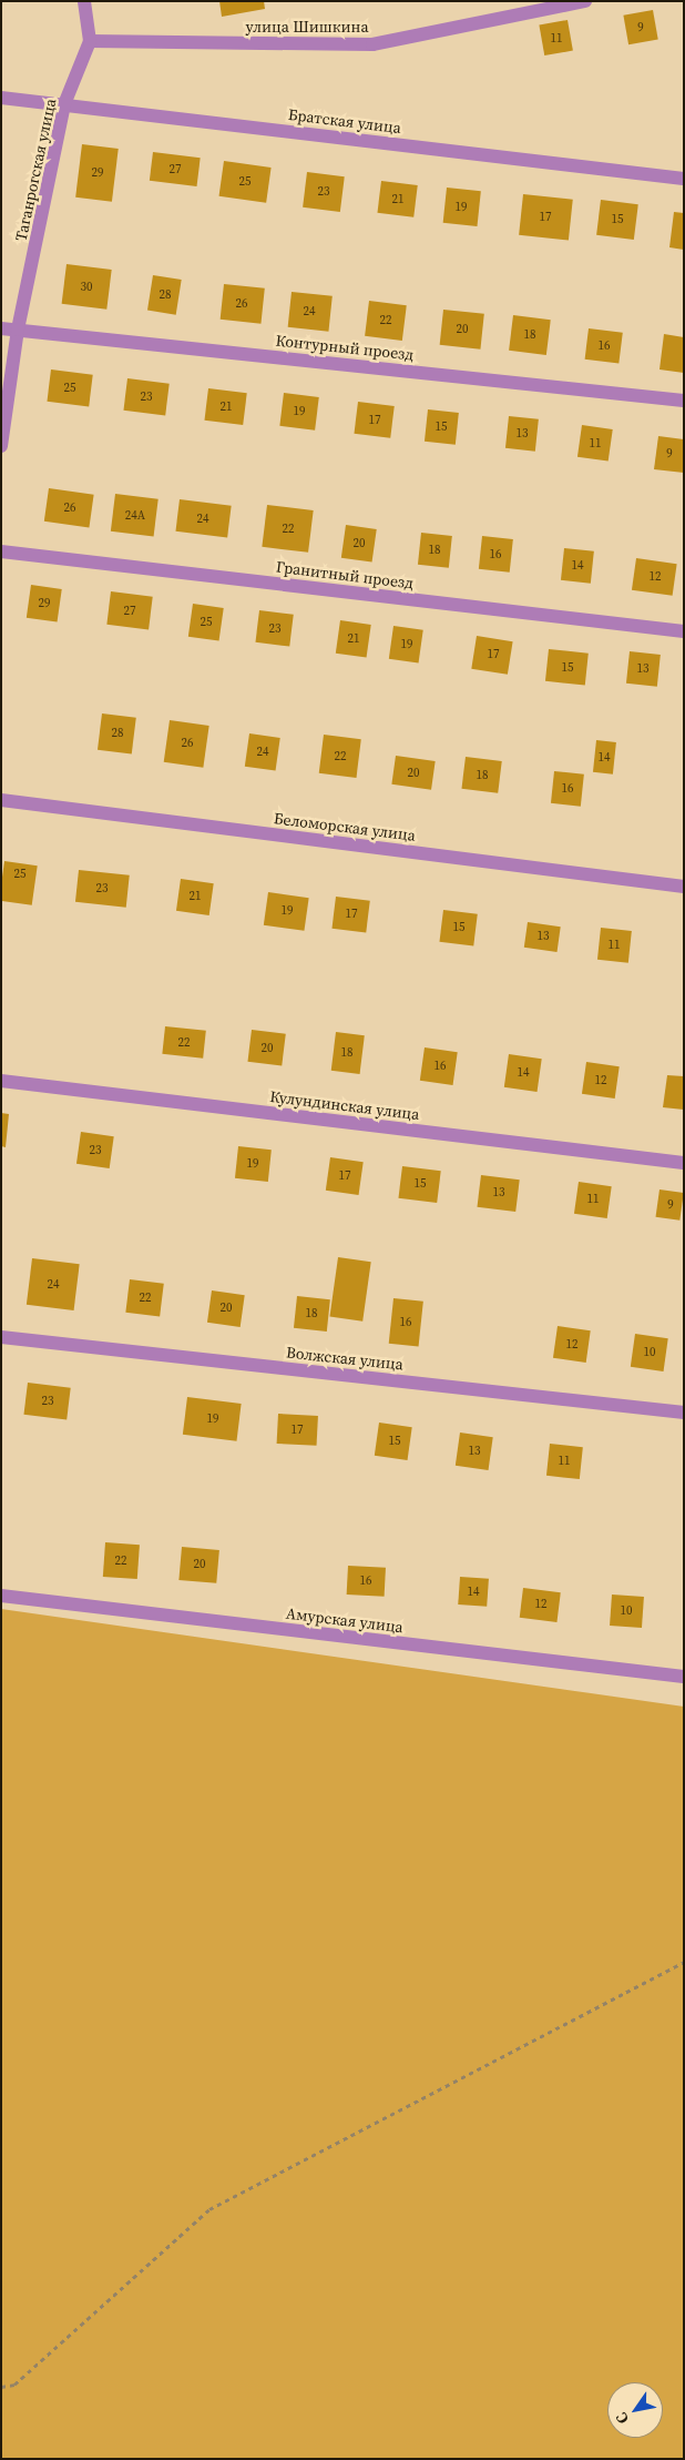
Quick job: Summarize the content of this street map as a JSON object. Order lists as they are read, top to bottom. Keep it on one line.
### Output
{"streets":{"street":["улица Шишкина","Братская улица","Таганрогская улица","Контурный проезд","Гранитный проезд","Беломорская улица","Кулундинская улица","Волжская улица","Амурская улица"]},"crossings":[["улица Шишкина","Таганрогская улица"],["Братская улица","Таганрогская улица"],["Таганрогская улица","Контурный проезд"]],"house_numbers":["9","11","27","29","25","23","21","19","17","15","30","28","26","24","22","20","18","16","25","23","21","19","17","15","13","11","9","26","24А","24","22","20","18","16","14","12","29","27","25","23","21","19","17","15","13","28","26","24","22","14","20","18","16","25","23","21","19","17","15","13","11","22","20","18","16","14","12","23","19","17","15","13","11","9","24","22","20","18","16","12","10","23","19","17","15","13","11","22","20","16","14","12","10"],"north":"bottom left"}
